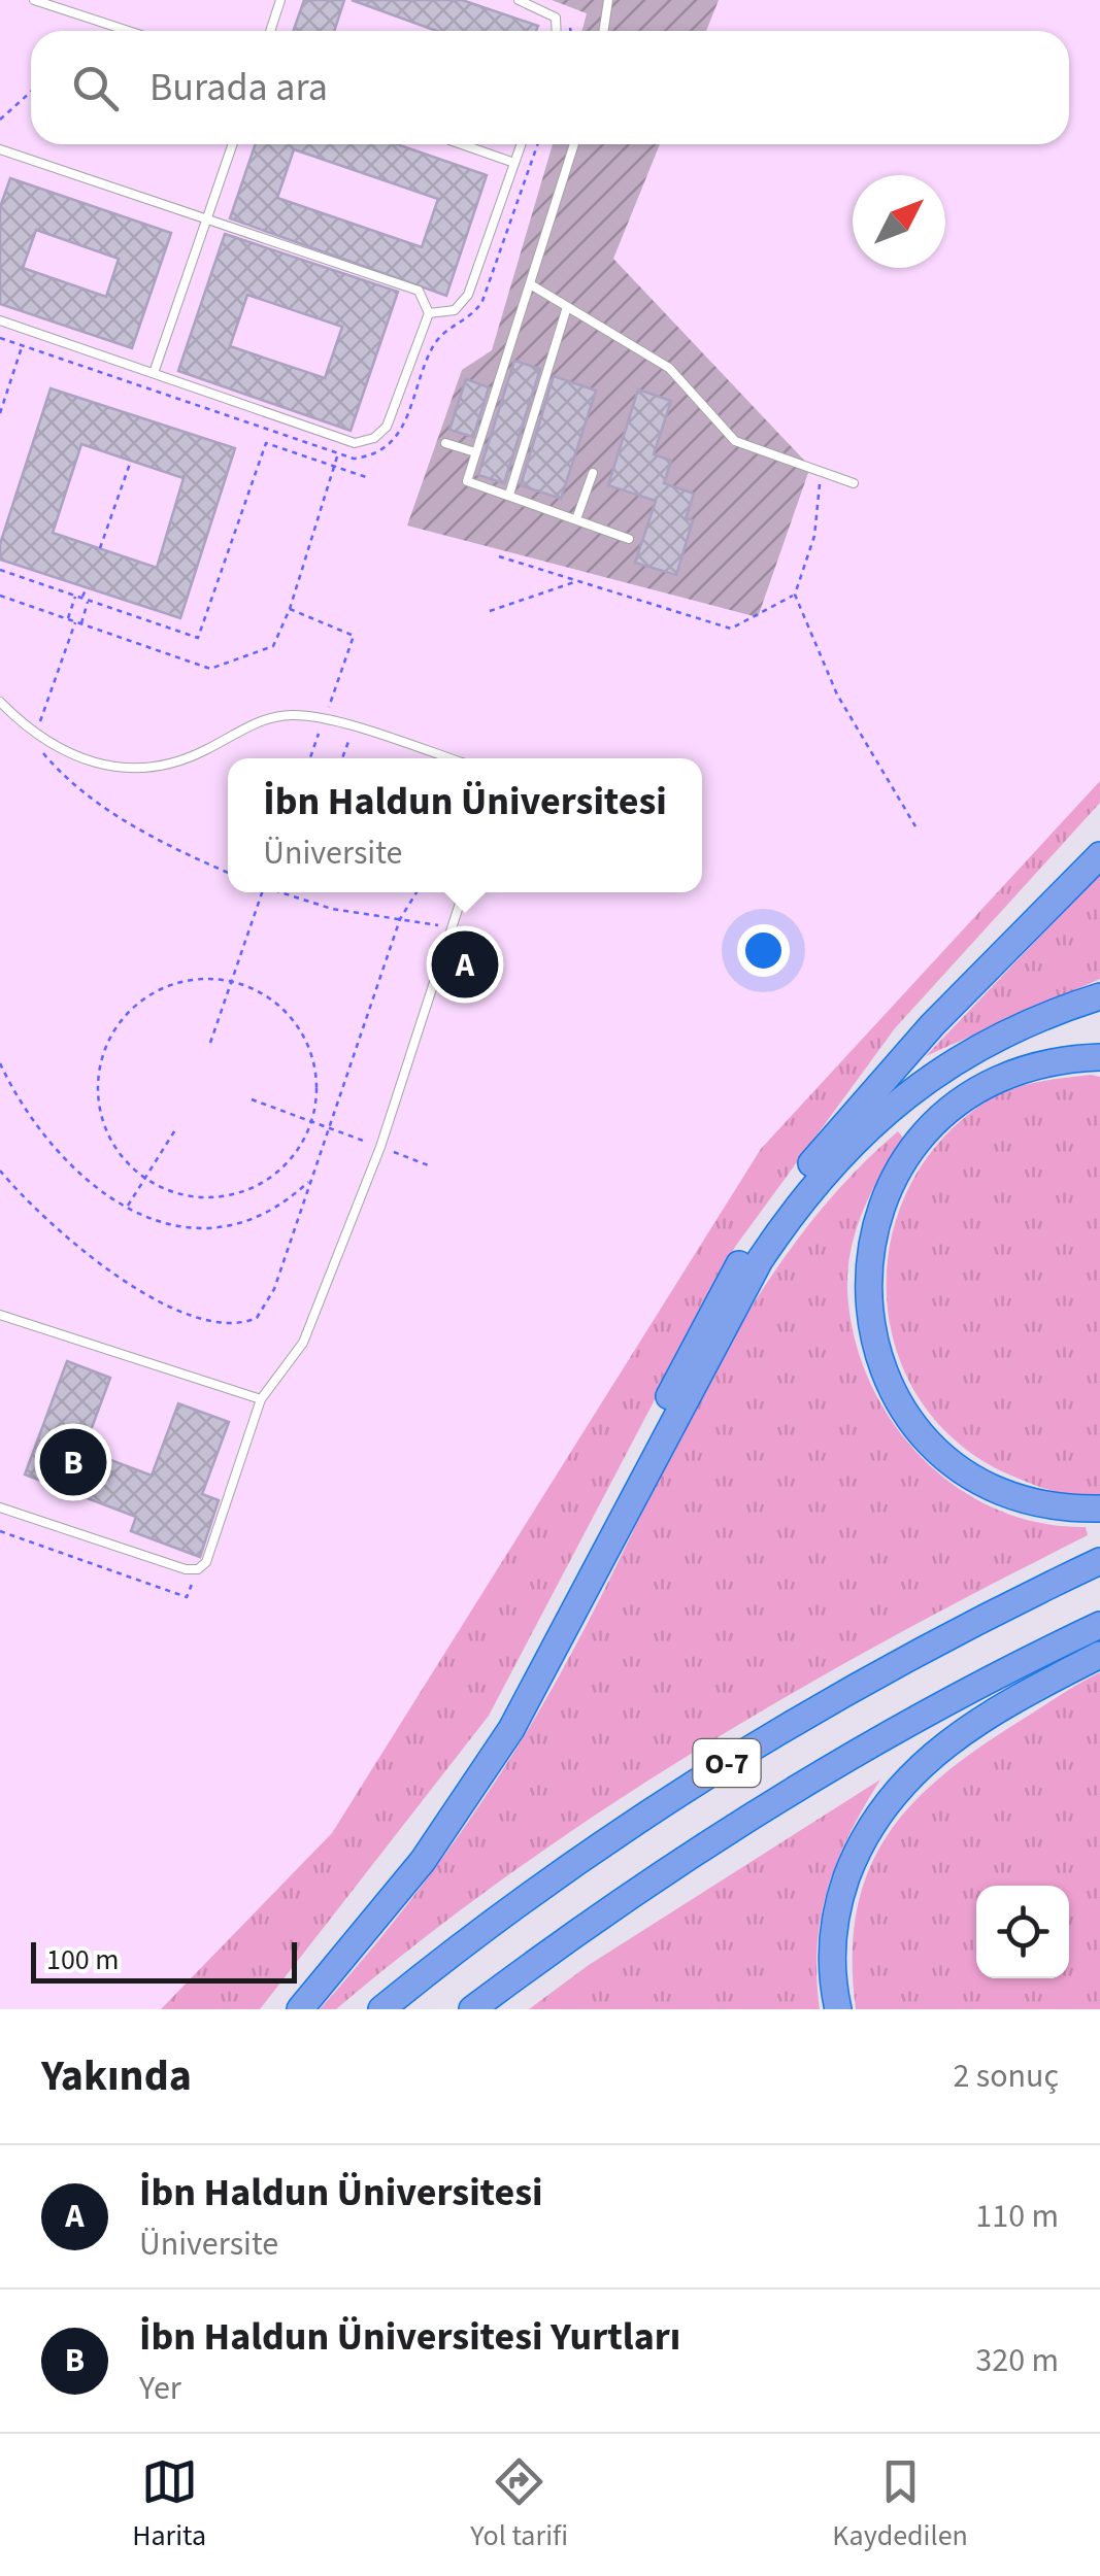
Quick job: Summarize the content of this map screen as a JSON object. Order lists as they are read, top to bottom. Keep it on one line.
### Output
{"streets":{"highway":["O-7"]},"scale_bar":"100 m","north":"top right","page":{"search":"Burada ara","popup":["İbn Haldun Üniversitesi","Üniversite"],"pins":["A","B"],"scale":"100 m","heading":["Yakında","2 sonuç"],"list":[{"mark":"A","name":"İbn Haldun Üniversitesi","note":"Üniversite","value":"110 m"},{"mark":"B","name":"İbn Haldun Üniversitesi Yurtları","note":"Yer","value":"320 m"}],"nav":["Harita","Yol tarifi","Kaydedilen"]}}
